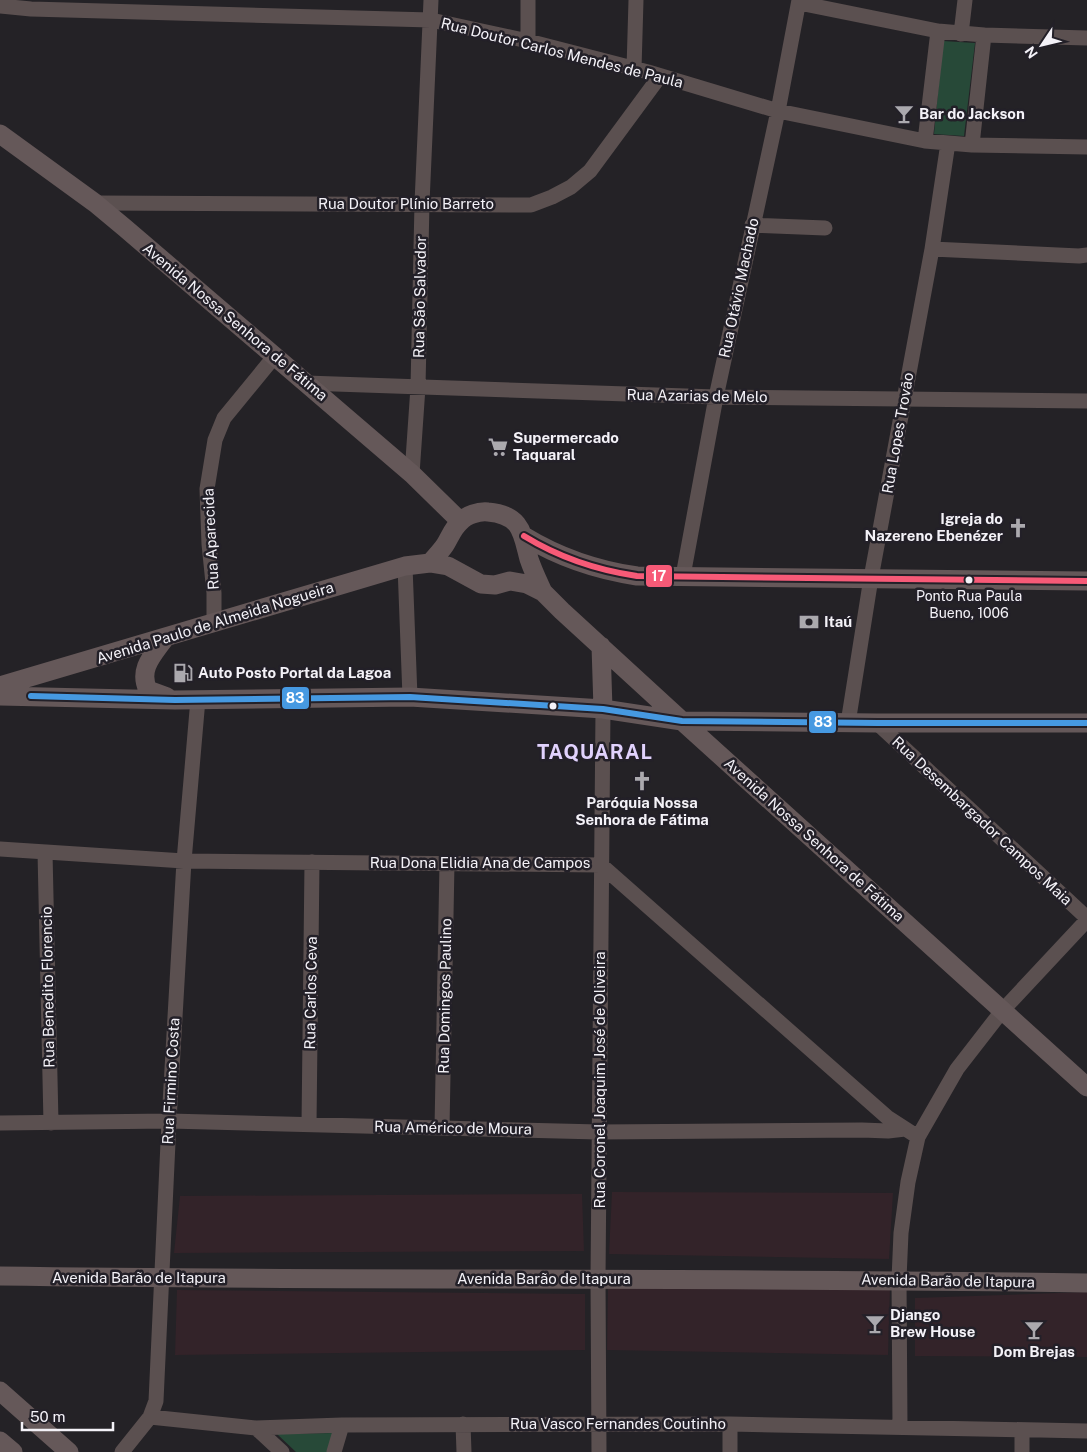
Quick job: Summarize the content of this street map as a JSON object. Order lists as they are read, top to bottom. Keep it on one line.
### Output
{"streets":{"main road":["Avenida Nossa Senhora de Fátima","Avenida Paulo de Almeida Nogueira","Avenida Barão de Itapura"],"street":["Rua Doutor Carlos Mendes de Paula","Rua Doutor Plínio Barreto","Rua Otávio Machado","Rua São Salvador","Rua Azarias de Melo","Rua Lopes Trovão","Rua Aparecida","Rua Desembargador Campos Maia","Rua Dona Elidia Ana de Campos","Rua Benedito Florencio","Rua Carlos Ceva","Rua Domingos Paulino","Rua Coronel Joaquim José de Oliveira","Rua Firmino Costa","Rua Américo de Moura","Rua Vasco Fernandes Coutinho"]},"crossings":[["Rua Doutor Carlos Mendes de Paula","Rua Doutor Plínio Barreto"],["Rua Doutor Carlos Mendes de Paula","Rua Otávio Machado"],["Rua Doutor Carlos Mendes de Paula","Rua São Salvador"],["Rua Doutor Carlos Mendes de Paula","Rua Lopes Trovão"],["Rua Doutor Plínio Barreto","Rua São Salvador"],["Rua Doutor Plínio Barreto","Avenida Nossa Senhora de Fátima"],["Rua Otávio Machado","Rua Azarias de Melo"],["Rua São Salvador","Avenida Nossa Senhora de Fátima"],["Rua São Salvador","Rua Azarias de Melo"],["Avenida Nossa Senhora de Fátima","Rua Azarias de Melo"],["Avenida Nossa Senhora de Fátima","Rua Aparecida"],["Rua Azarias de Melo","Rua Lopes Trovão"],["Rua Aparecida","Avenida Paulo de Almeida Nogueira"],["Rua Dona Elidia Ana de Campos","Rua Benedito Florencio"],["Rua Dona Elidia Ana de Campos","Rua Carlos Ceva"],["Rua Dona Elidia Ana de Campos","Rua Domingos Paulino"],["Rua Dona Elidia Ana de Campos","Rua Coronel Joaquim José de Oliveira"],["Rua Dona Elidia Ana de Campos","Rua Firmino Costa"],["Rua Dona Elidia Ana de Campos","Rua Américo de Moura"],["Rua Benedito Florencio","Rua Américo de Moura"],["Rua Carlos Ceva","Rua Américo de Moura"],["Rua Domingos Paulino","Rua Américo de Moura"],["Rua Coronel Joaquim José de Oliveira","Rua Américo de Moura"],["Rua Coronel Joaquim José de Oliveira","Avenida Barão de Itapura"],["Rua Coronel Joaquim José de Oliveira","Rua Vasco Fernandes Coutinho"],["Rua Firmino Costa","Rua Américo de Moura"],["Rua Firmino Costa","Avenida Barão de Itapura"],["Rua Firmino Costa","Rua Vasco Fernandes Coutinho"]],"districts":["TAQUARAL"],"places":{"bar":["Bar do Jackson","Django Brew House","Dom Brejas"],"supermarket":["Supermercado Taquaral"],"church":["Igreja do Nazereno Ebenézer","Paróquia Nossa Senhora de Fátima"],"other":["Ponto Rua Paula Bueno, 1006"],"bank":["Itaú"],"fuel station":["Auto Posto Portal da Lagoa"]},"lines":["transit line 17","transit line 83"],"scale_bar":"50 m","north":"bottom left"}
